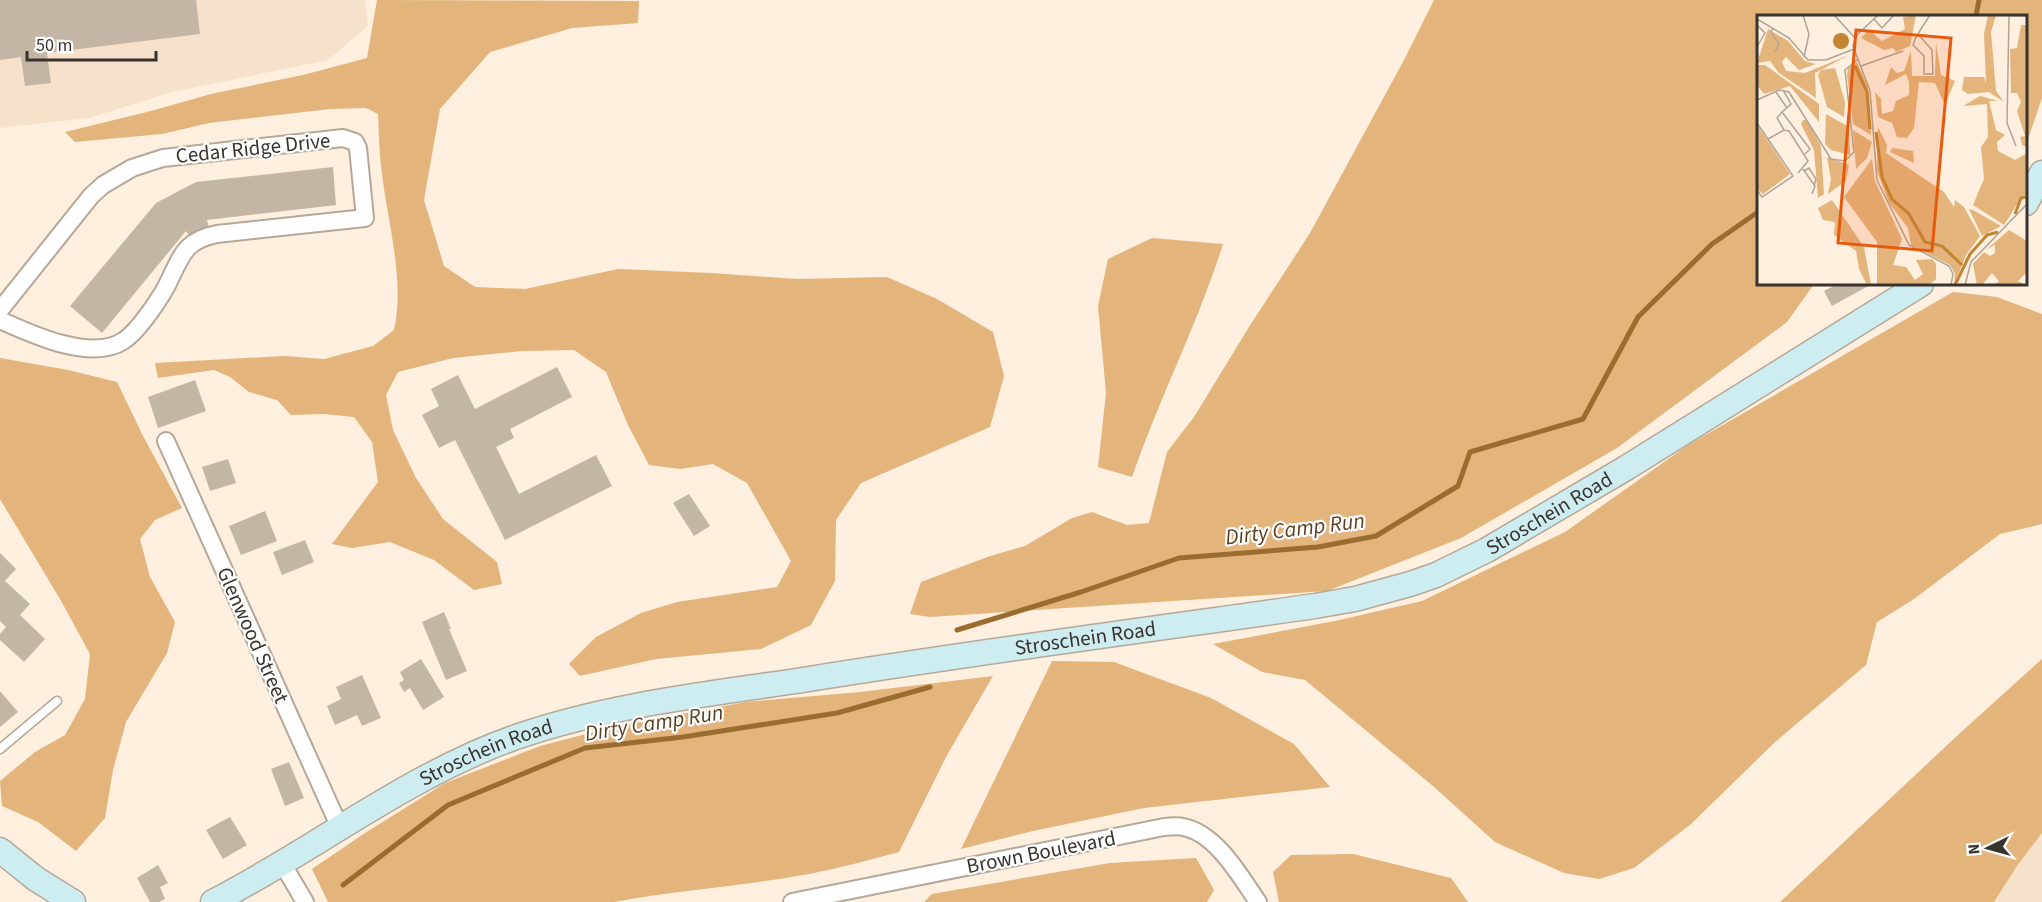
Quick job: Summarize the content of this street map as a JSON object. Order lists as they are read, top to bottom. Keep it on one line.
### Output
{"streets":{"street":["Cedar Ridge Drive","Stroschein Road","Glenwood Street","Brown Boulevard"]},"crossings":[["Stroschein Road","Glenwood Street"]],"water":["Dirty Camp Run"],"scale_bar":"50 m","north":"left"}
